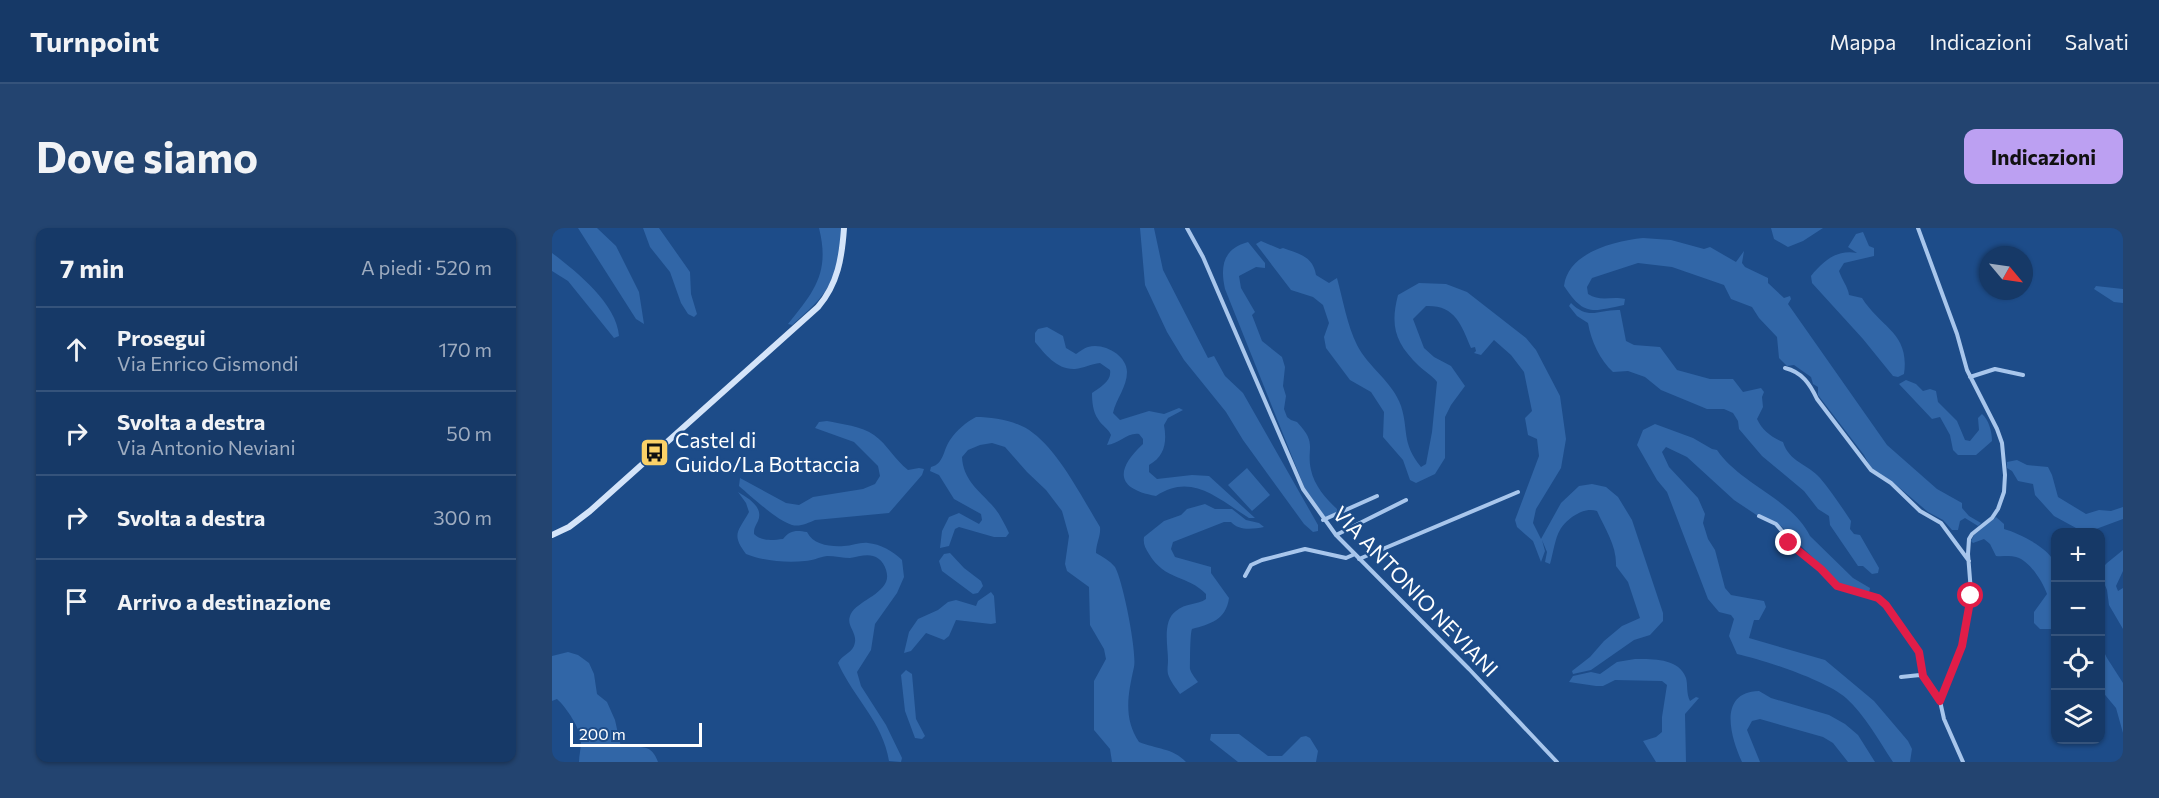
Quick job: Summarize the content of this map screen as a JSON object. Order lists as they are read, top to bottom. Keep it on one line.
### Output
{"streets":{"street":["VIA ANTONIO NEVIANI"]},"places":{"bus stop":["Castel di Guido/La Bottaccia"]},"scale_bar":"200 m","north":"bottom right","page":{"header":"Turnpoint","nav":["Mappa","Indicazioni","Salvati"],"buttons":"Indicazioni","title":"Dove siamo","heading":["7 min","A piedi · 520 m"],"list":[["Prosegui","Via Enrico Gismondi","170 m"],["Svolta a destra","Via Antonio Neviani","50 m"],["Svolta a destra","300 m"],"Arrivo a destinazione"],"map_buttons":["+","−"],"scale":"200 m"}}
